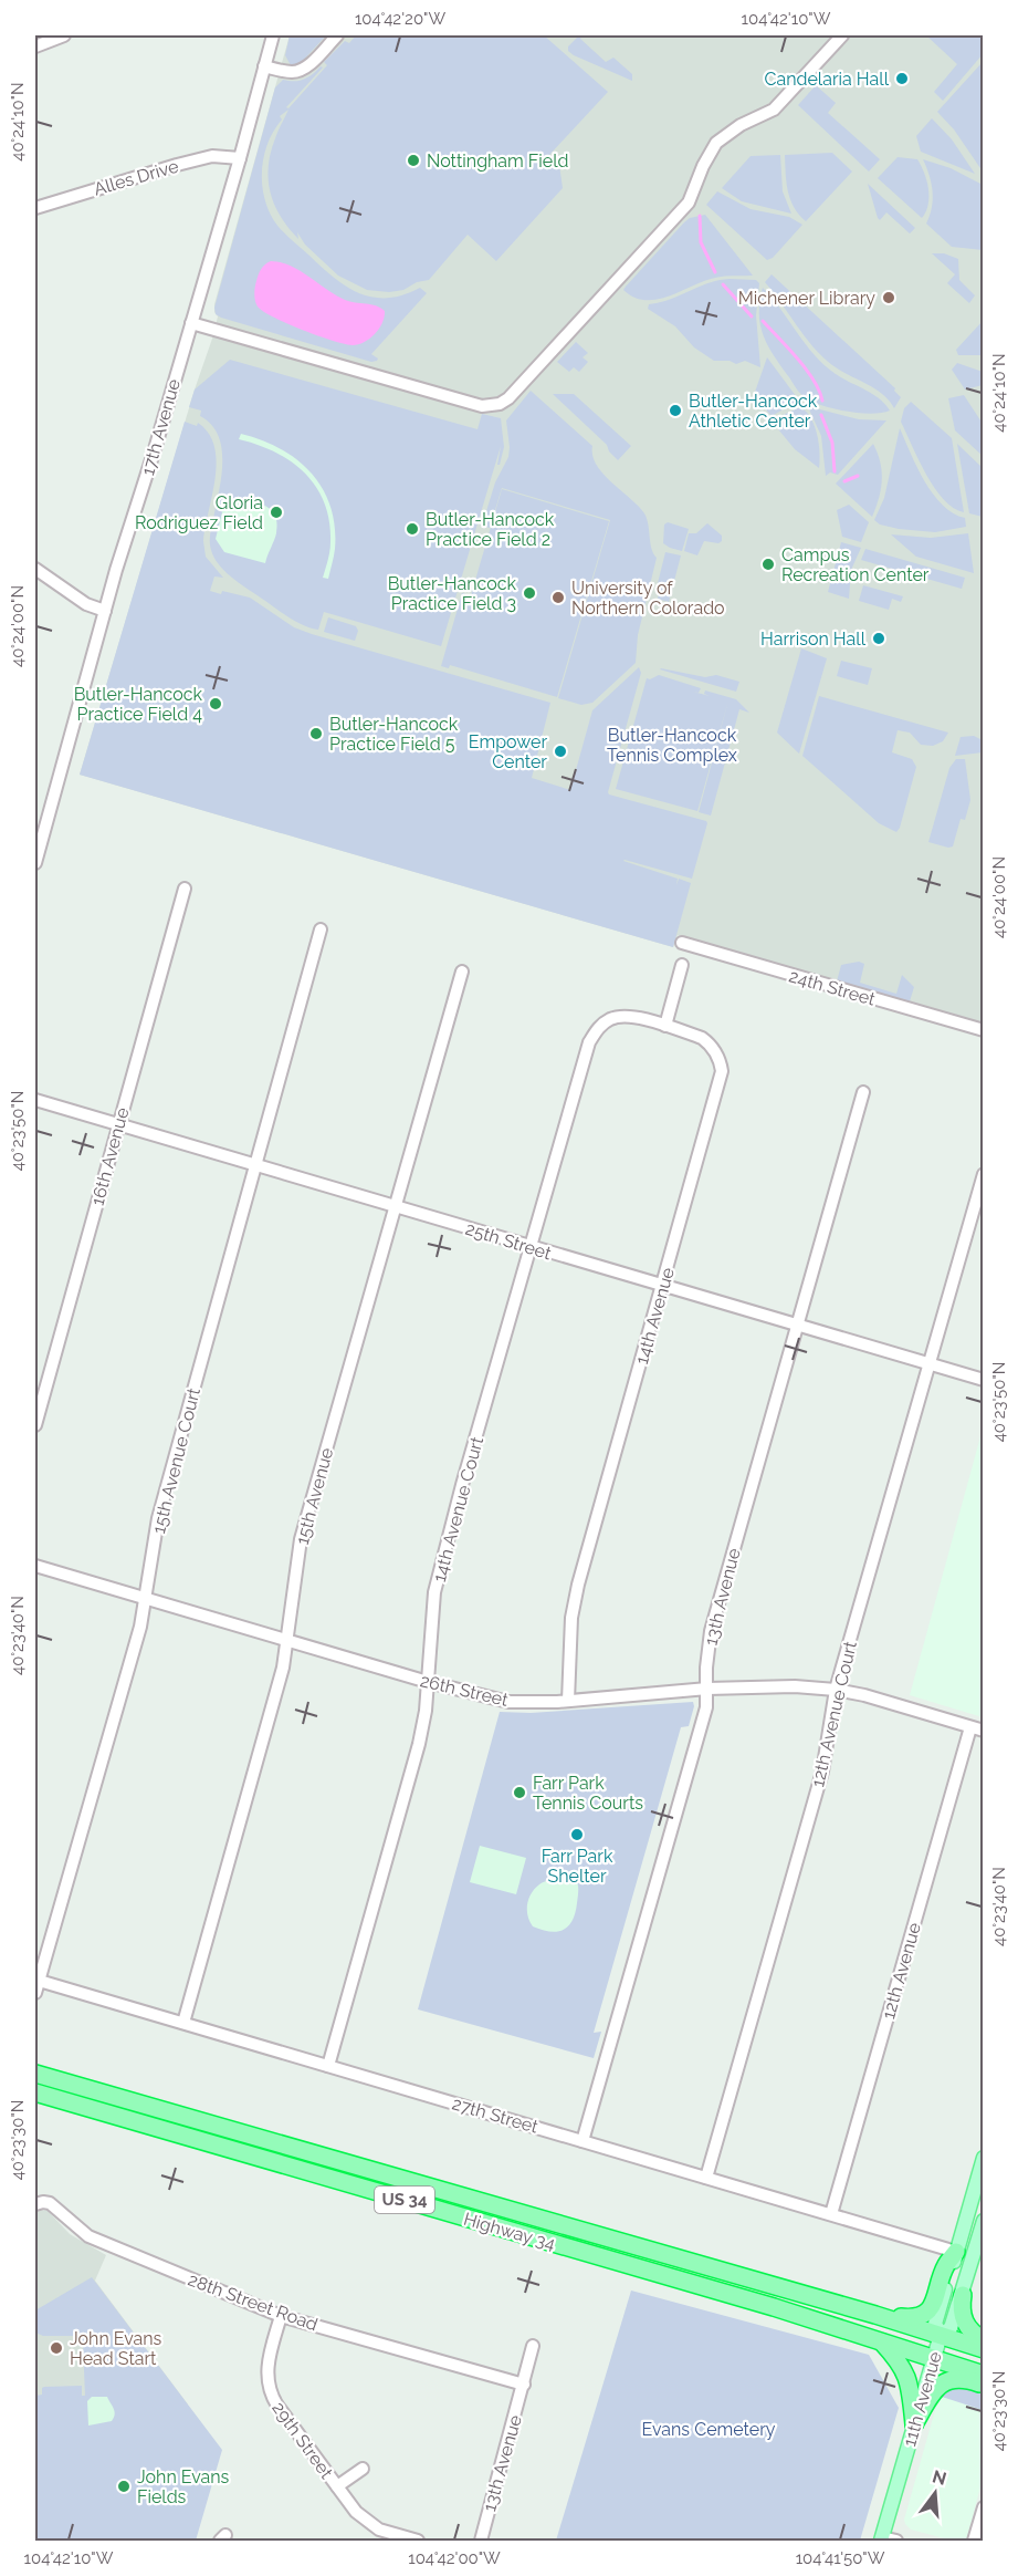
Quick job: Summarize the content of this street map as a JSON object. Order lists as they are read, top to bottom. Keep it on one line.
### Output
{"streets":{"highway":["US 34","Highway 34"],"main road":["11th Avenue"],"street":["Alles Drive","17th Avenue","24th Street","16th Avenue","25th Street","14th Avenue","15th Avenue Court","15th Avenue","14th Avenue Court","13th Avenue","26th Street","12th Avenue Court","12th Avenue","27th Street","28th Street Road","29th Street"]},"crossings":[["Alles Drive","17th Avenue"],["16th Avenue","25th Street"],["25th Street","14th Avenue"],["25th Street","15th Avenue Court"],["25th Street","15th Avenue"],["25th Street","14th Avenue Court"],["25th Street","13th Avenue"],["25th Street","12th Avenue Court"],["14th Avenue","14th Avenue Court"],["14th Avenue","26th Street"],["15th Avenue Court","26th Street"],["15th Avenue Court","27th Street"],["15th Avenue","26th Street"],["15th Avenue","27th Street"],["14th Avenue Court","26th Street"],["14th Avenue Court","27th Street"],["13th Avenue","26th Street"],["13th Avenue","27th Street"],["13th Avenue","28th Street Road"],["26th Street","12th Avenue Court"],["26th Street","12th Avenue"],["12th Avenue Court","27th Street"],["12th Avenue","27th Street"],["27th Street","11th Avenue"],["Highway 34","11th Avenue"],["28th Street Road","29th Street"]],"parks":["Butler-Hancock Tennis Complex","Evans Cemetery"],"places":["Candelaria Hall","Nottingham Field","Michener Library","Butler-Hancock Athletic Center","Gloria Rodriguez Field","Butler-Hancock Practice Field 2","Campus Recreation Center","Butler-Hancock Practice Field 3","University of Northern Colorado","Harrison Hall","Butler-Hancock Practice Field 4","Butler-Hancock Practice Field 5","Empower Center","Farr Park Tennis Courts","Farr Park Shelter","John Evans Head Start","John Evans Fields"],"north":"top","coordinates":["104°42'20\"W","104°42'10\"W","40°24'10\"N","40°24'00\"N","40°23'50\"N","40°23'40\"N","40°23'30\"N","104°42'00\"W","104°41'50\"W"]}
